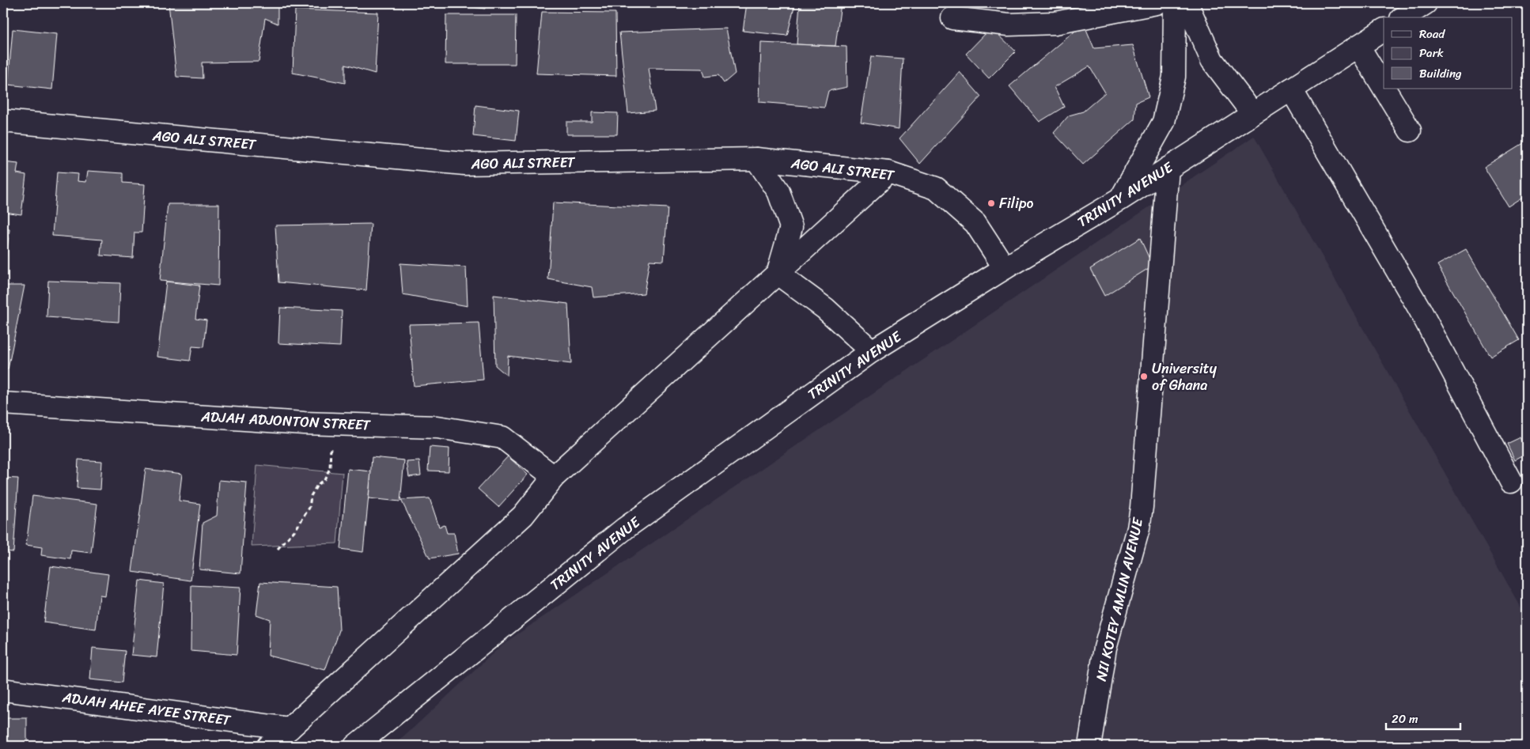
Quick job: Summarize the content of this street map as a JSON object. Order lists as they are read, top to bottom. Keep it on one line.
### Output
{"streets":{"street":["AGO ALI STREET","TRINITY AVENUE","ADJAH ADJONTON STREET","NII KOTEY AMLIN AVENUE","ADJAH AHEE AYEE STREET"]},"crossings":[["AGO ALI STREET","TRINITY AVENUE"],["TRINITY AVENUE","NII KOTEY AMLIN AVENUE"]],"places":["Filipo","University of Ghana"],"legend":["Road","Park","Building"],"scale_bar":"20 m"}
